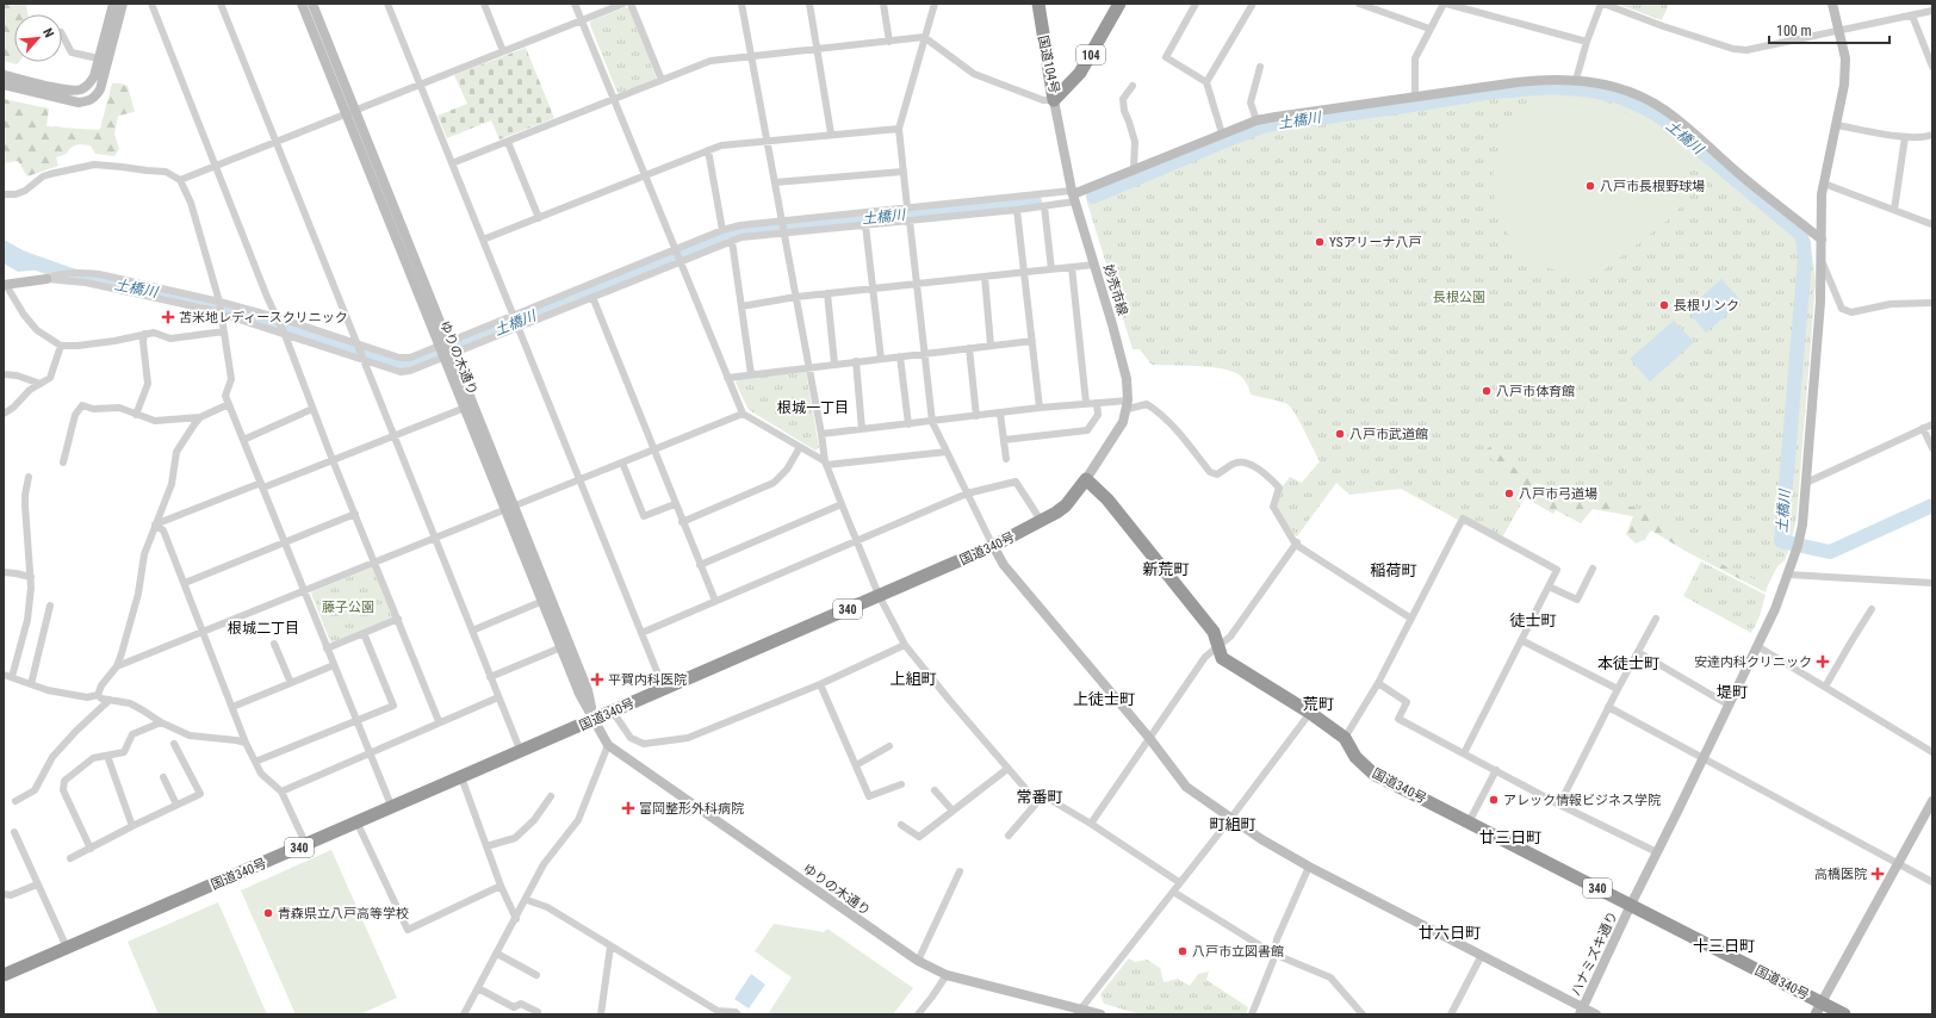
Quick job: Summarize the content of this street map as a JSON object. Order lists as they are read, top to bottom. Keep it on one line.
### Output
{"streets":{"highway":["104","国道104号","国道340号","340"],"street":["妙売市線","ゆりの木通り","ハナミズキ通り"]},"crossings":[["国道104号","妙売市線"],["妙売市線","国道340号"],["ゆりの木通り","国道340号"],["国道340号","ハナミズキ通り"]],"districts":["根城一丁目","新荒町","稲荷町","徒士町","根城二丁目","本徒士町","上組町","堤町","上徒士町","荒町","常番町","町組町","廿三日町","廿六日町","十三日町"],"water":["土橋川"],"parks":["長根公園","藤子公園"],"places":{"other":["八戸市長根野球場","YSアリーナ八戸","長根リンク","八戸市体育館","八戸市武道館","八戸市弓道場","アレック情報ビジネス学院","青森県立八戸高等学校","八戸市立図書館"],"health":["苫米地レディースクリニック","安達内科クリニック","平賀内科医院","富岡整形外科病院","高橋医院"]},"scale_bar":"100 m","north":"top right"}
